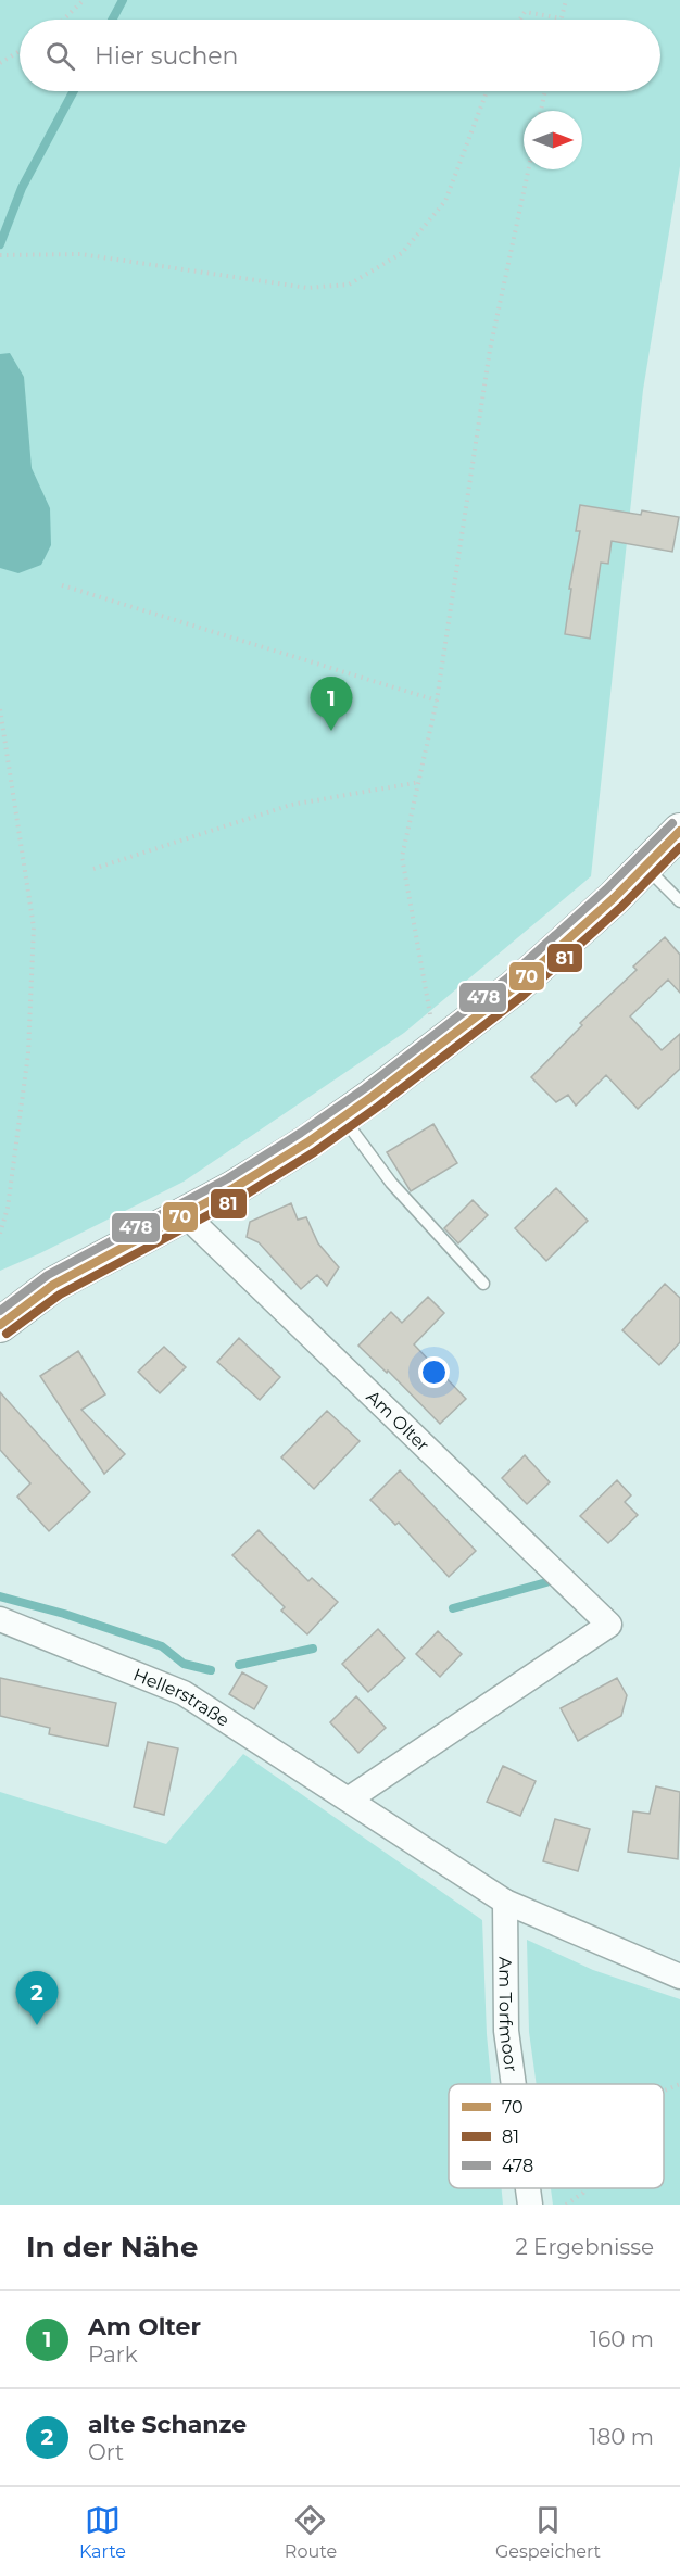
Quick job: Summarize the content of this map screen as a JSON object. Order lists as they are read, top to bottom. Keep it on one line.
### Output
{"streets":{"street":["Am Olter","Hellerstraße","Am Torfmoor"]},"crossings":[["Am Olter","Hellerstraße"],["Hellerstraße","Am Torfmoor"]],"lines":["transit line 478","transit line 70","transit line 81"],"legend":["70","81","478"],"north":"right","page":{"search":"Hier suchen","pins":["1","2"],"heading":["In der Nähe","2 Ergebnisse"],"list":[{"mark":"1","name":"Am Olter","note":"Park","value":"160 m"},{"mark":"2","name":"alte Schanze","note":"Ort","value":"180 m"}],"nav":["Karte","Route","Gespeichert"]}}
